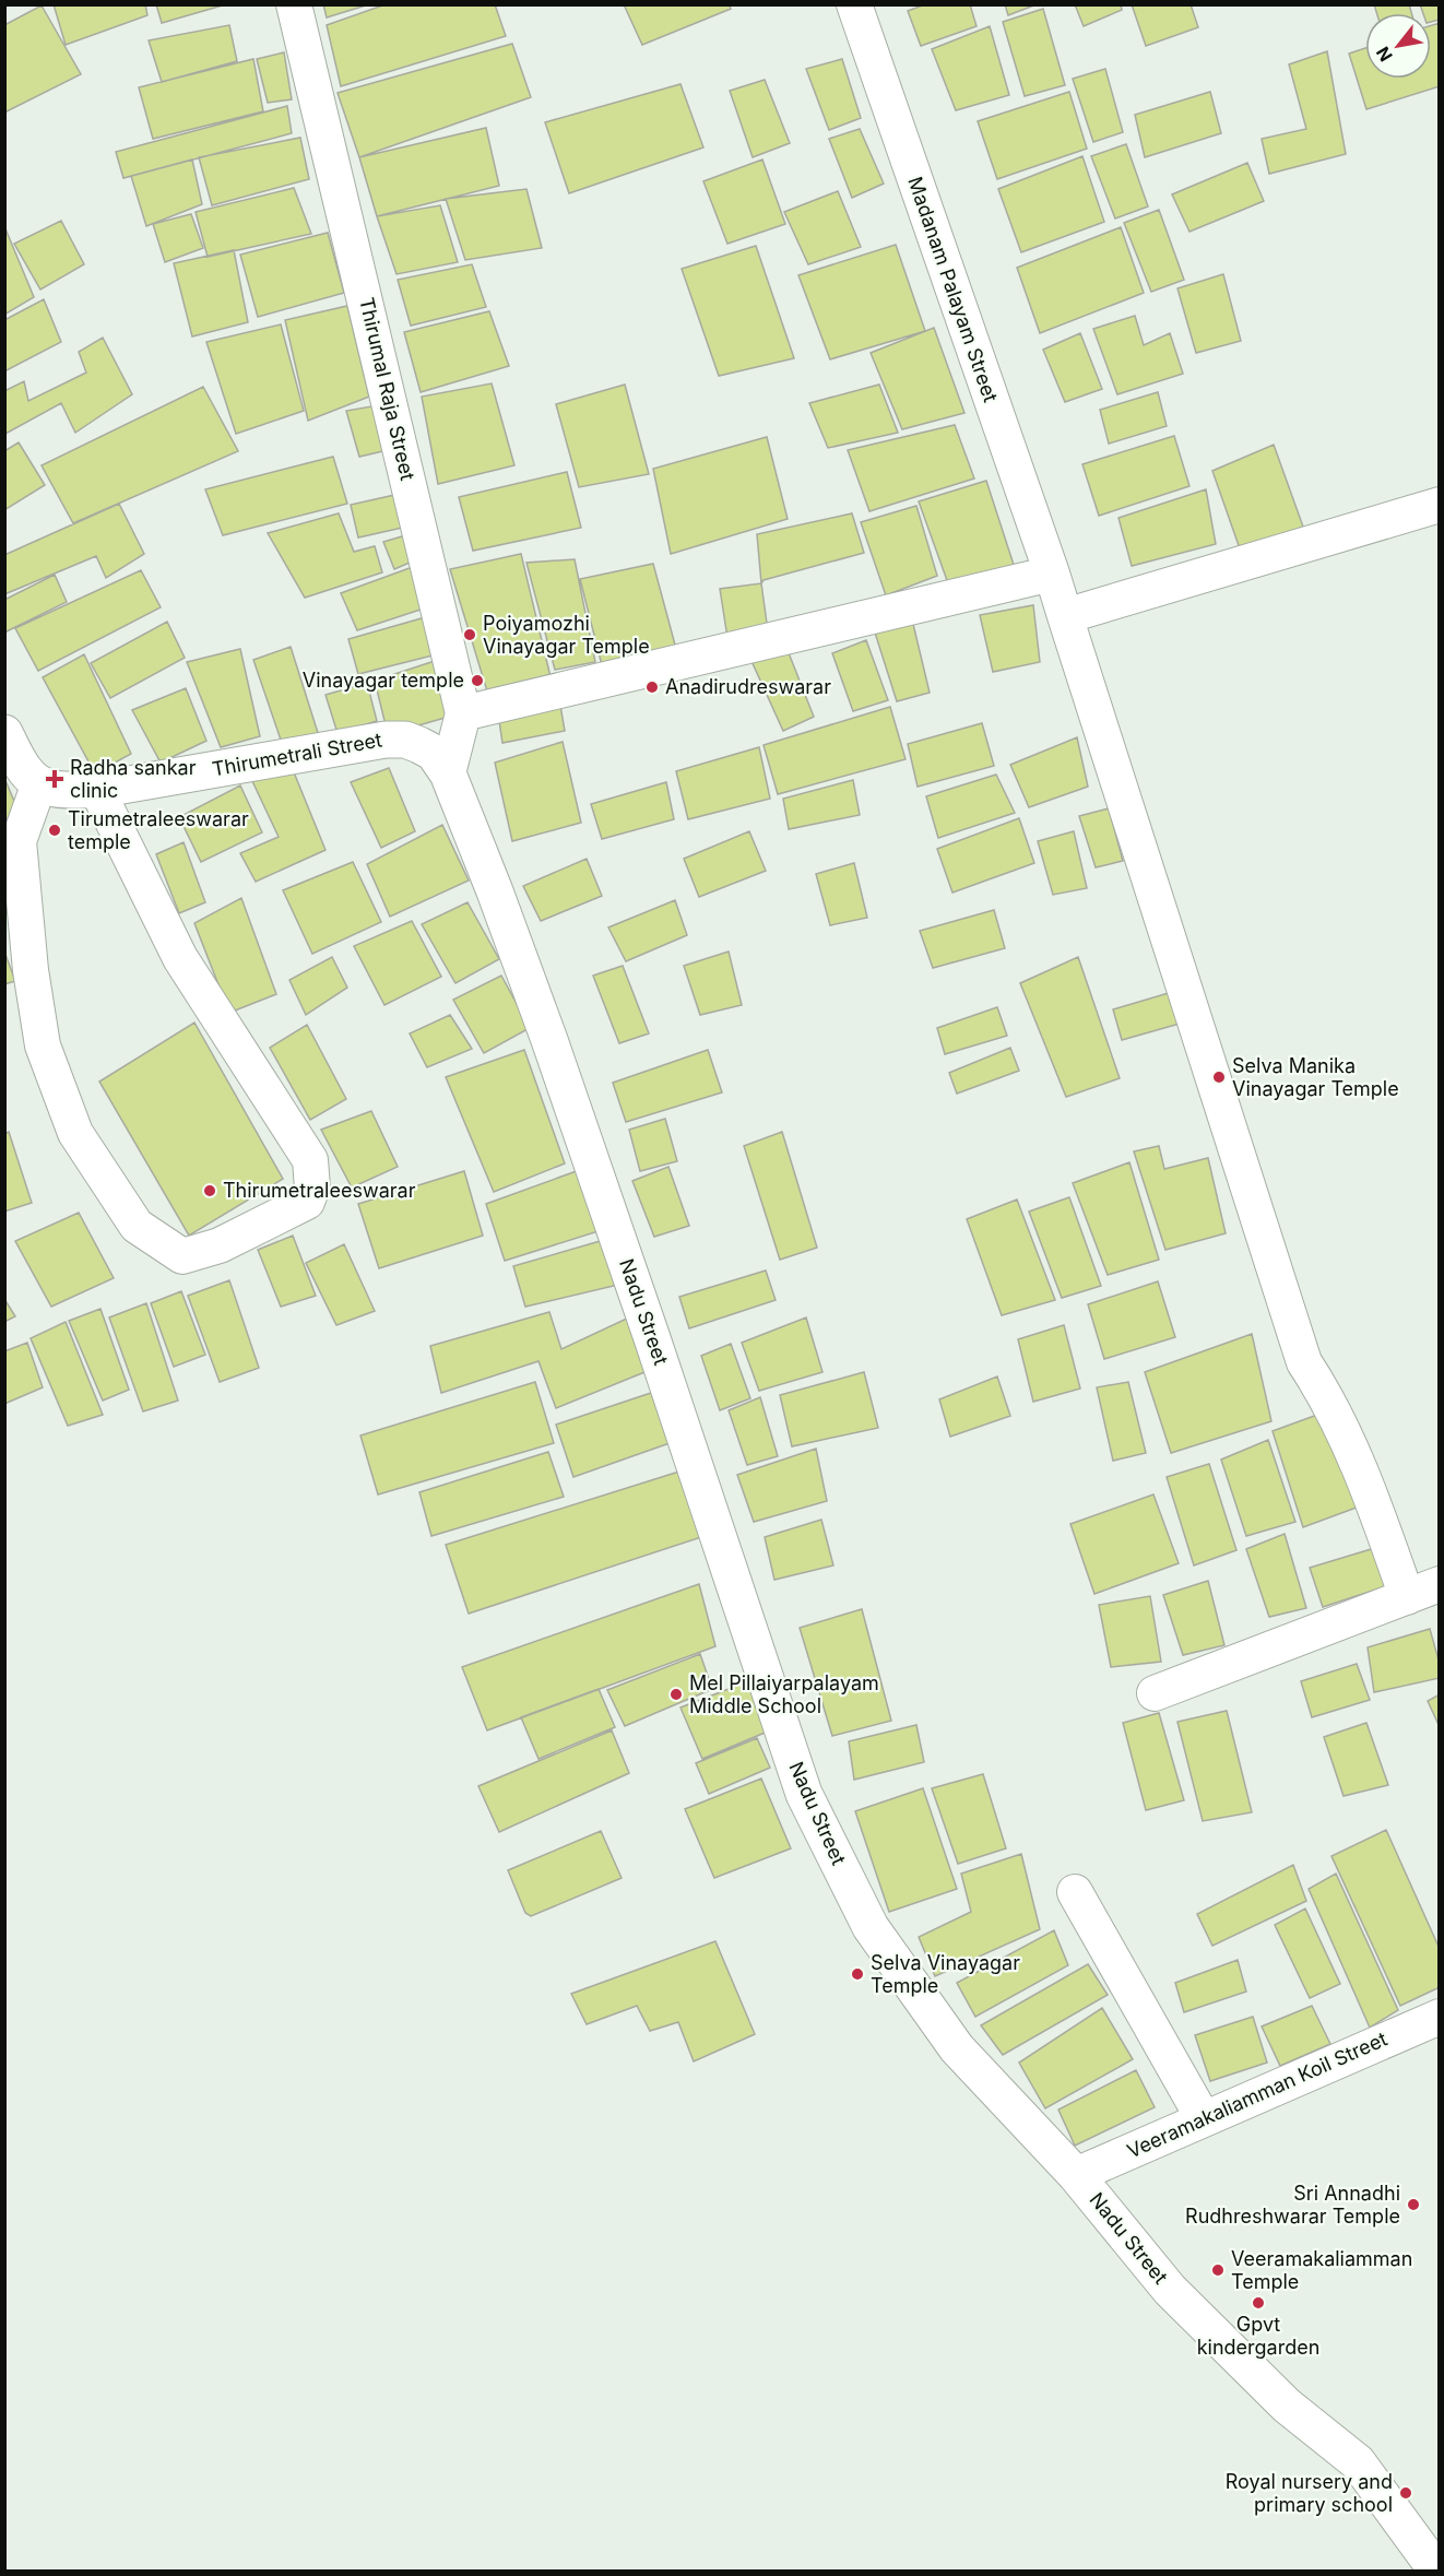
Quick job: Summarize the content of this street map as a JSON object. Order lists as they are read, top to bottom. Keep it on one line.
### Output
{"streets":{"main road":["Thirumetrali Street","Nadu Street"],"street":["Madanam Palayam Street","Thirumal Raja Street","Veeramakaliamman Koil Street"]},"crossings":[["Thirumal Raja Street","Thirumetrali Street"],["Thirumal Raja Street","Nadu Street"],["Thirumetrali Street","Nadu Street"],["Nadu Street","Veeramakaliamman Koil Street"]],"places":{"other":["Poiyamozhi Vinayagar Temple","Vinayagar temple","Anadirudreswarar","Tirumetraleeswarar temple","Selva Manika Vinayagar Temple","Thirumetraleeswarar","Mel Pillaiyarpalayam Middle School","Selva Vinayagar Temple","Sri Annadhi Rudhreshwarar Temple","Veeramakaliamman Temple","Gpvt kindergarden","Royal nursery and primary school"],"health":["Radha sankar clinic"]},"north":"bottom left"}
